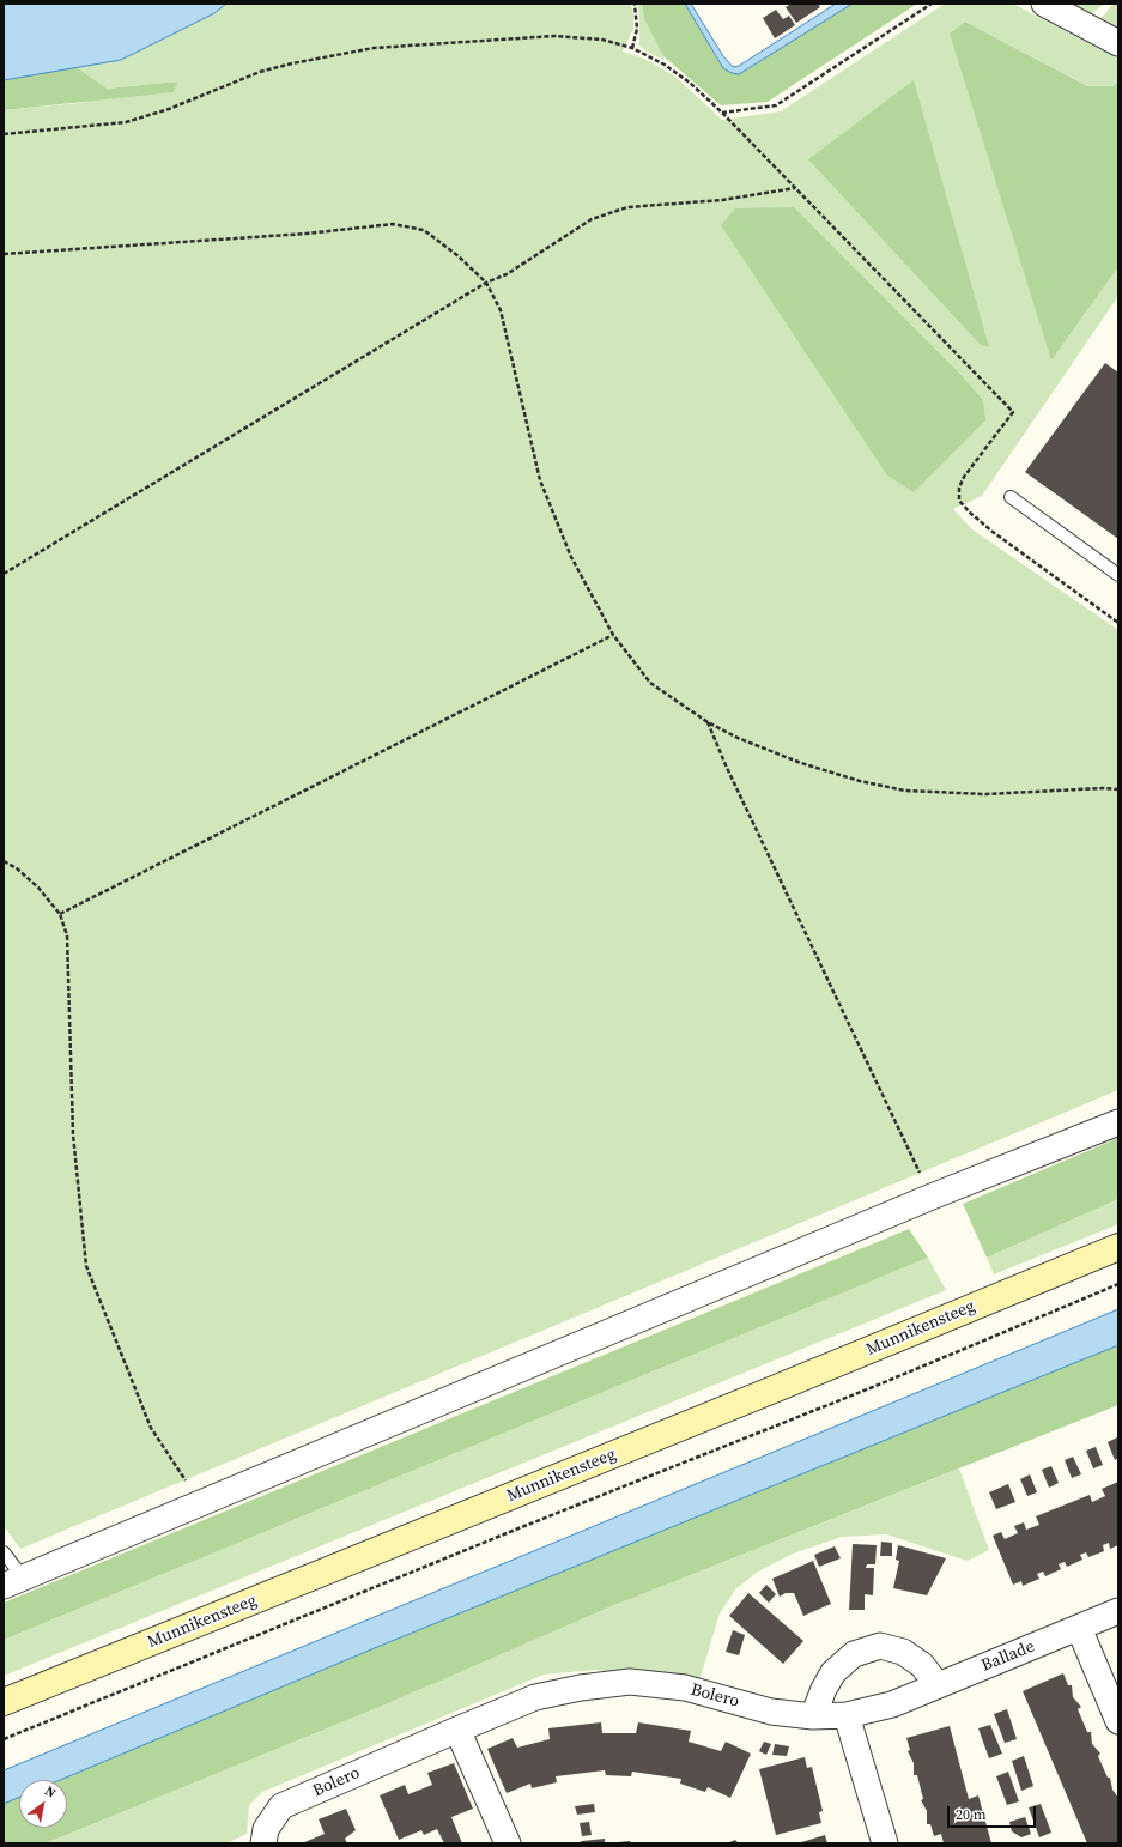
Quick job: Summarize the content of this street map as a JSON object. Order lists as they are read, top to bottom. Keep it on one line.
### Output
{"streets":{"main road":["Munnikensteeg"],"street":["Ballade","Bolero"]},"crossings":[["Ballade","Bolero"]],"scale_bar":"20 m","north":"top right"}
